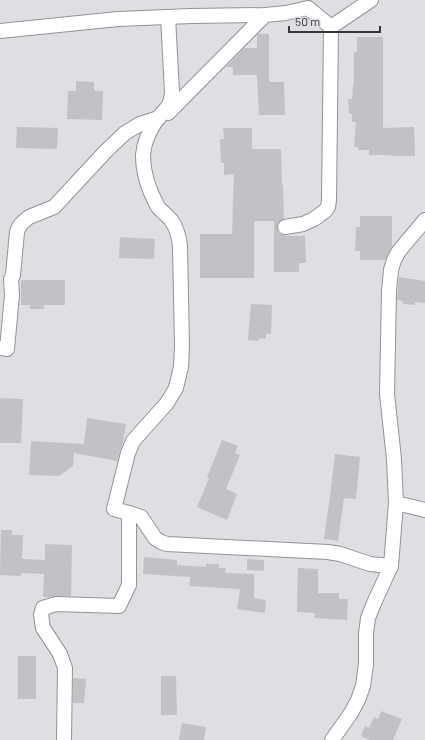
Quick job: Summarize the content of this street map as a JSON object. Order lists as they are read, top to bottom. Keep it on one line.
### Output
{"scale_bar":"50 m"}
